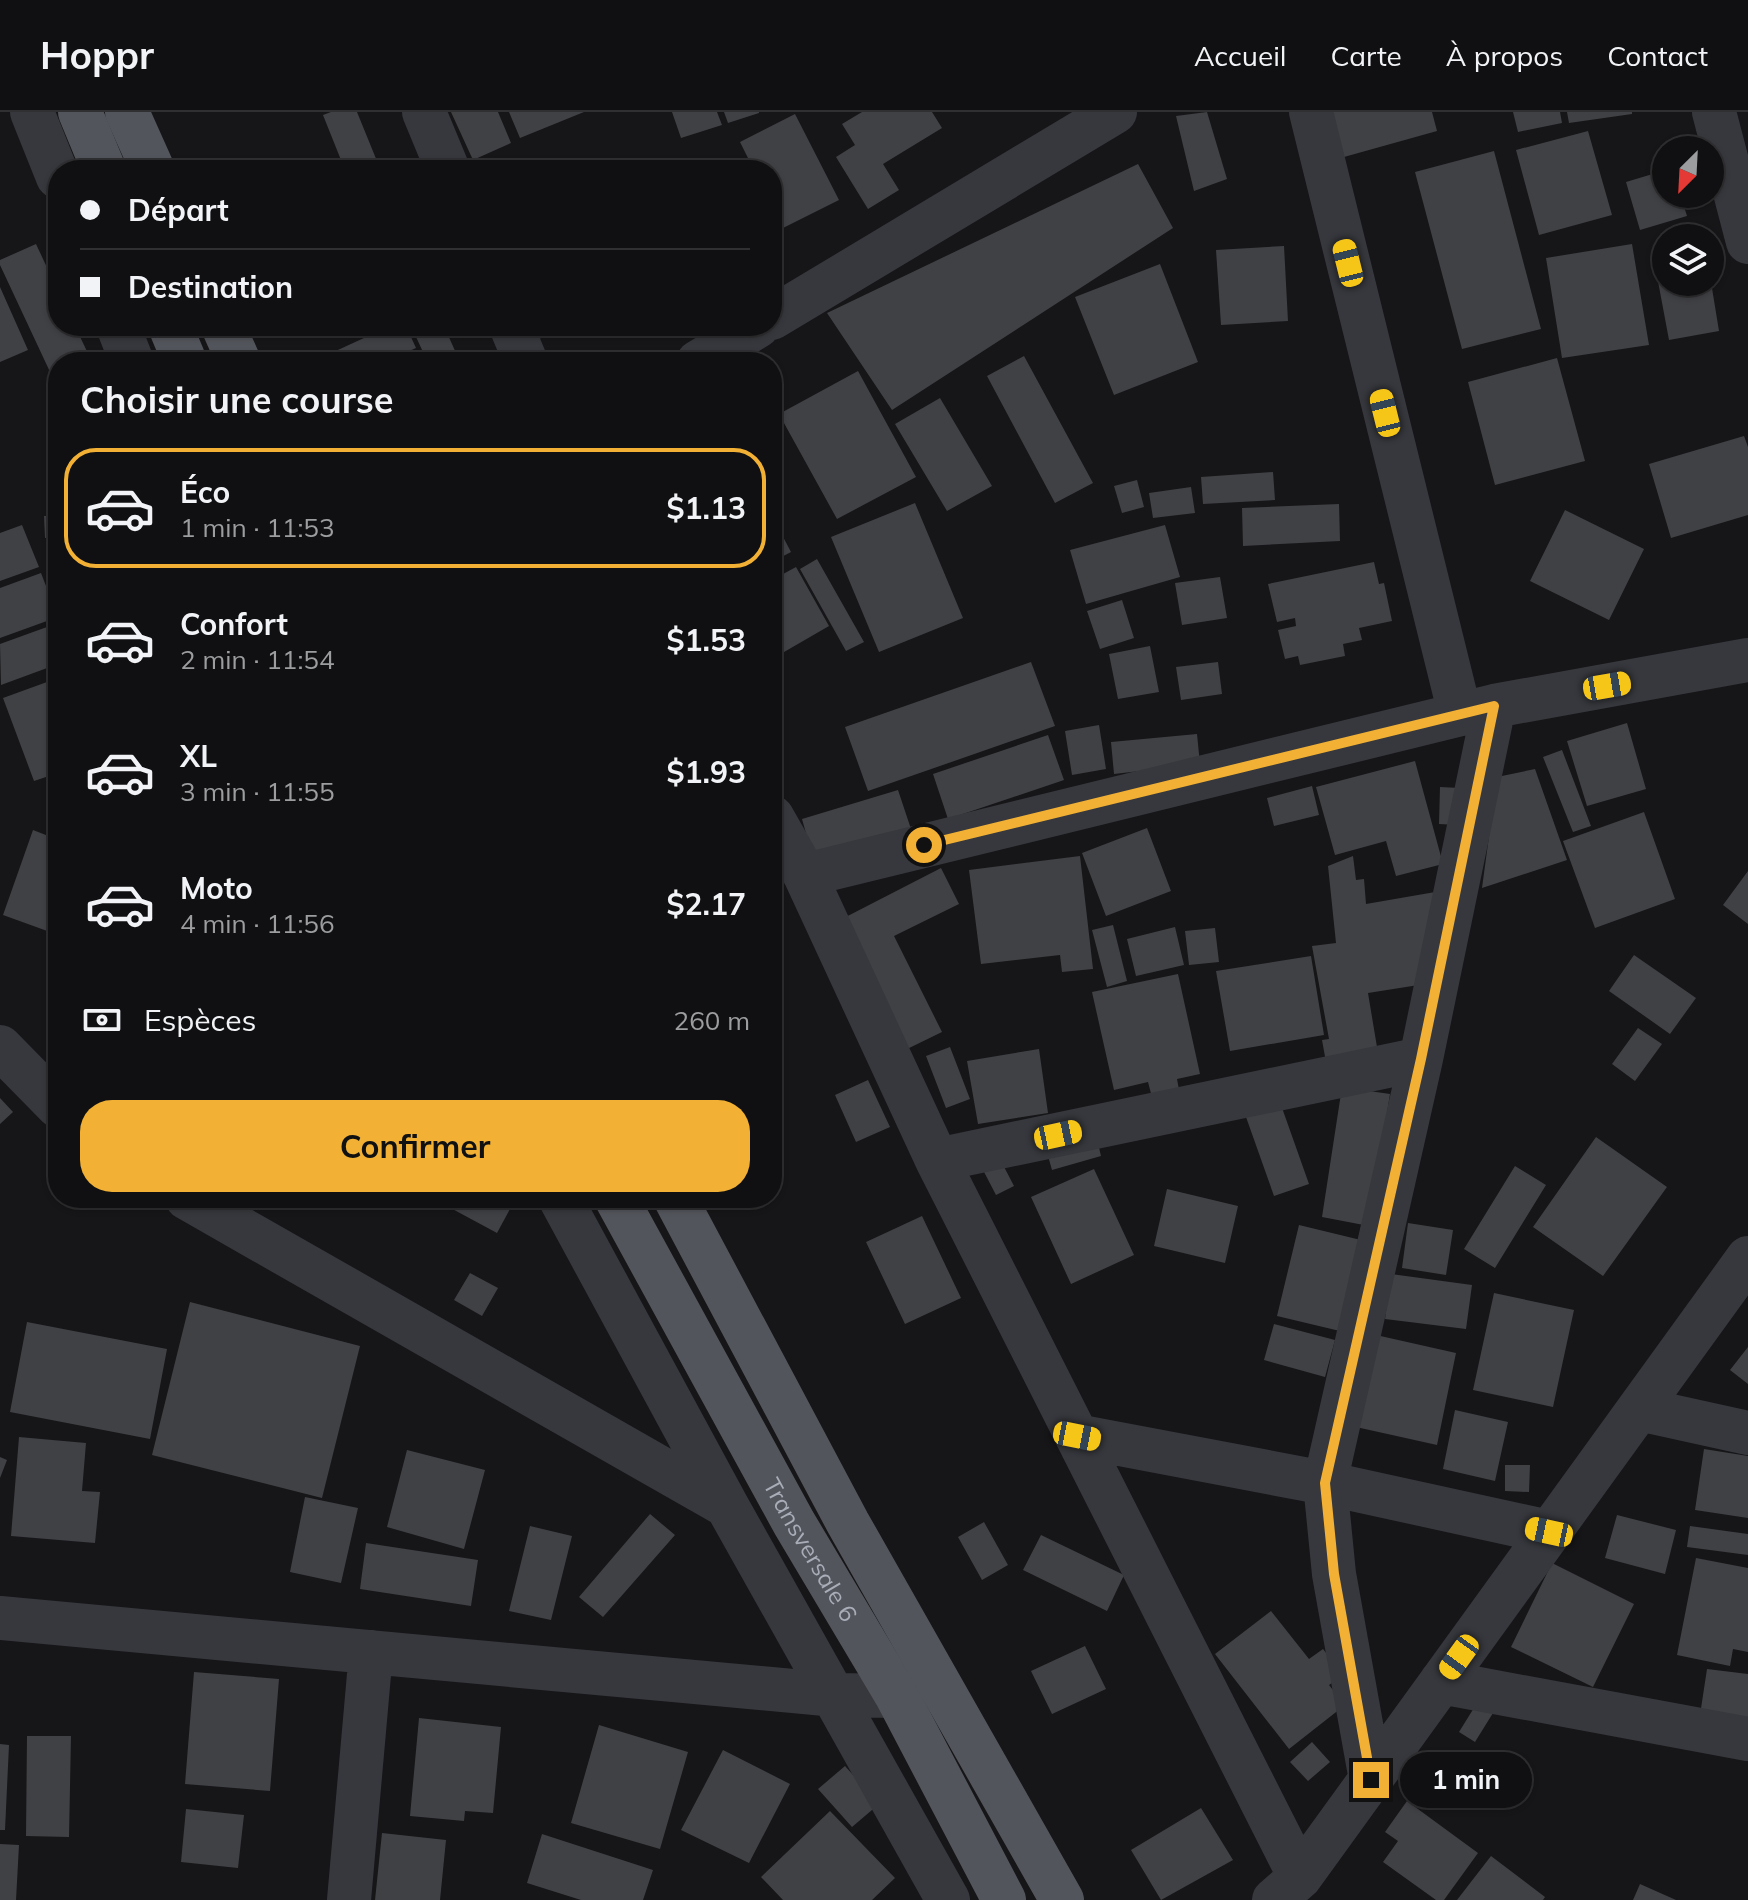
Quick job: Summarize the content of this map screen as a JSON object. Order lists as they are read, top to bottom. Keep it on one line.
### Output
{"streets":{"main road":["Transversale 6"]},"north":"bottom left","page":{"header":"Hoppr","nav":["Accueil","Carte","À propos","Contact"],"banner":["Départ","Destination"],"heading":"Choisir une course","list":[{"name":"Éco","note":"1 min · 11:53","value":"$1.13"},{"name":"Confort","note":"2 min · 11:54","value":"$1.53"},{"name":"XL","note":"3 min · 11:55","value":"$1.93"},{"name":"Moto","note":"4 min · 11:56","value":"$2.17"}],"pay":["Espèces","260 m"],"buttons":"Confirmer","bubble":"1 min"}}
